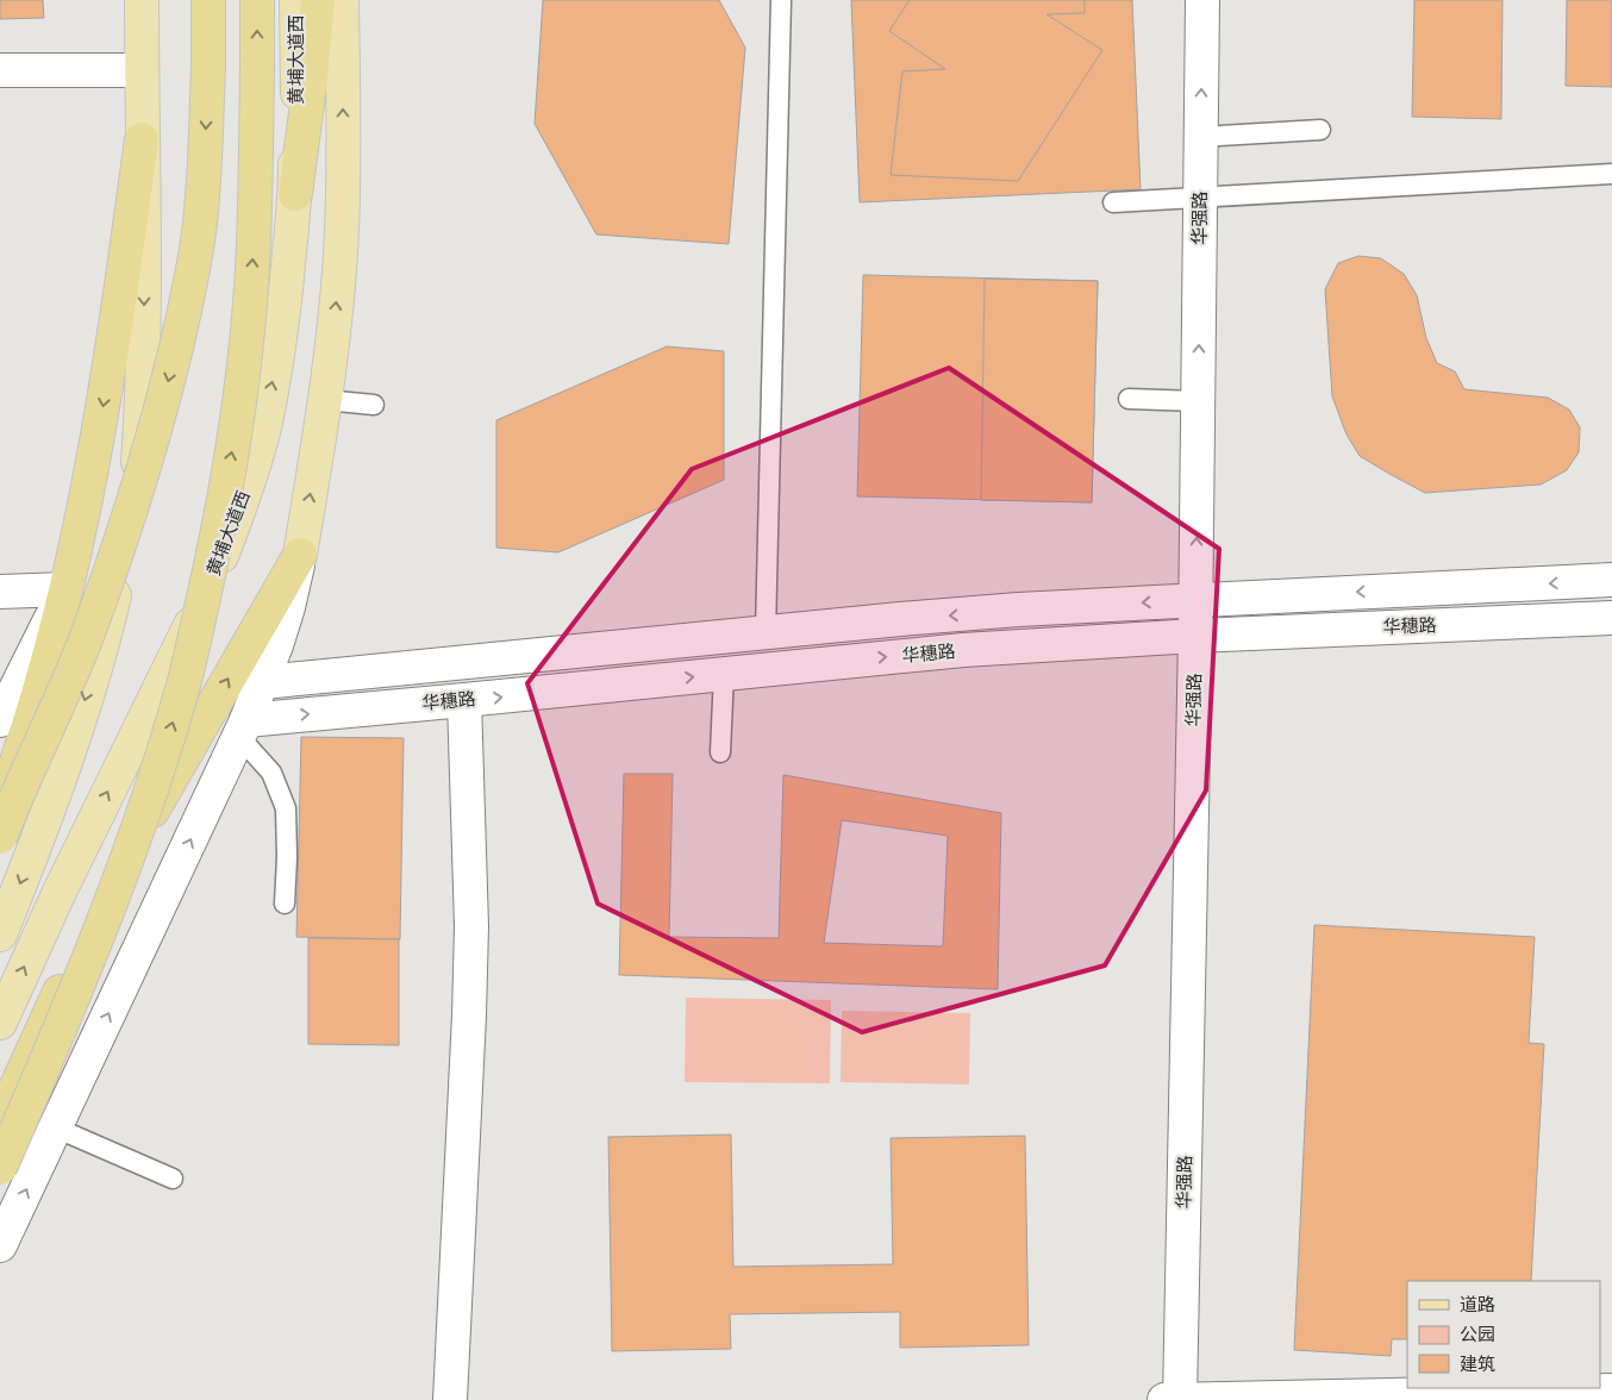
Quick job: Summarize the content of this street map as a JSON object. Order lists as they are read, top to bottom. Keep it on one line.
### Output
{"streets":{"main road":["黄埔大道西"],"street":["华强路","华穗路"]},"crossings":[["华强路","华穗路"]],"one_way":["华强路"],"legend":["道路","公园","建筑"]}
